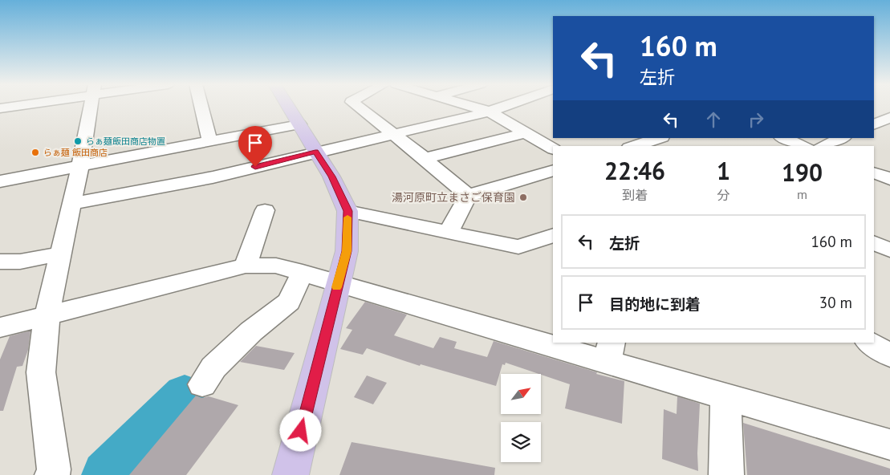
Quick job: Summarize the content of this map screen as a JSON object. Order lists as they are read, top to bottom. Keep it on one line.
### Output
{"places":["らぁ麺飯田商店物置","らぁ麺 飯田商店","湯河原町立まさご保育園"],"north":"top right","page":{"turn":["160 m","左折"],"eta":["22:46","到着","1","分","190","m"],"list":[{"name":"左折","value":"160 m"},{"name":"目的地に到着","value":"30 m"}]}}
